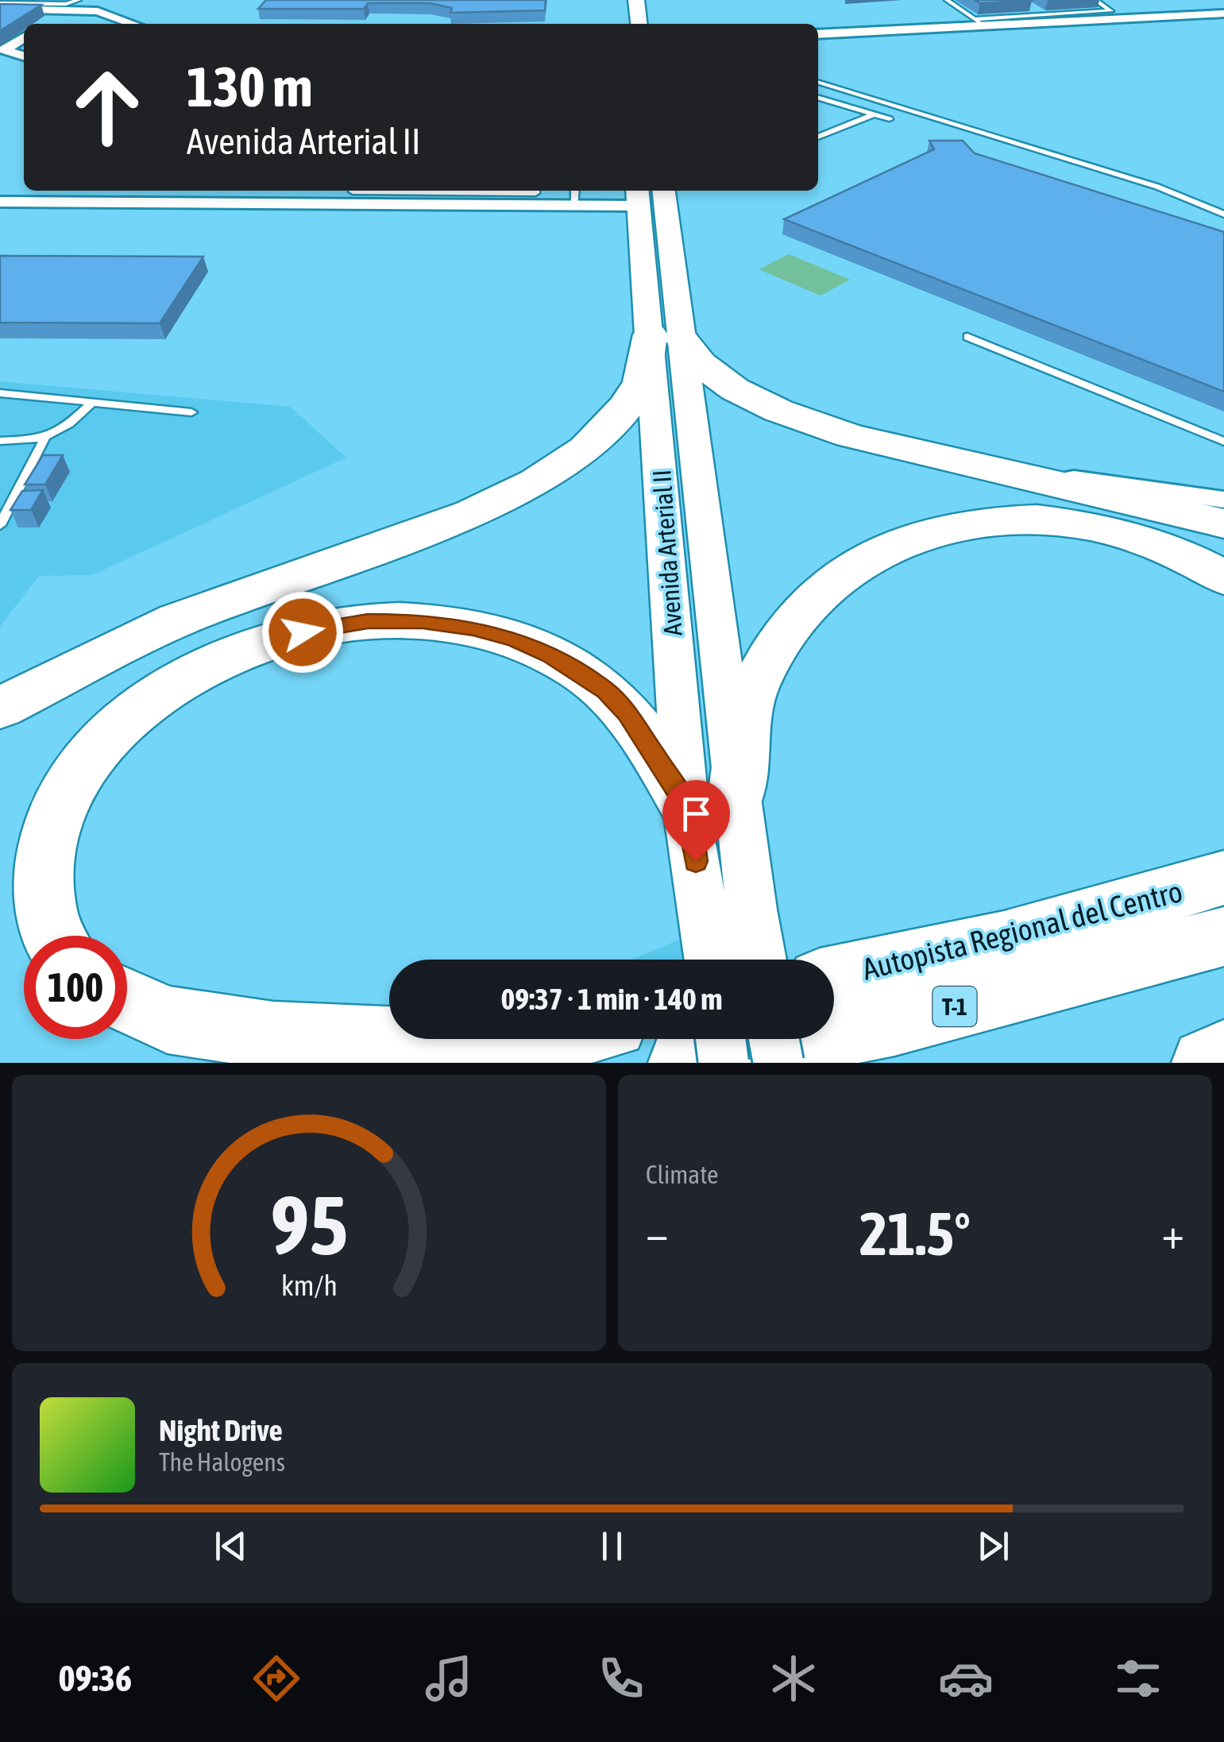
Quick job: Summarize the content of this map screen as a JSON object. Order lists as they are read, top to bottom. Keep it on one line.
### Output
{"streets":{"highway":["Autopista Regional del Centro","T-1"],"street":["Avenida Arterial II"]},"page":{"turn":["130 m","Avenida Arterial II"],"limit":"100","trip":"09:37 · 1 min · 140 m","tile":"Climate","heat":["−","21.5°","+"],"song":["Night Drive","The Halogens"],"tabs":"09:36","gauge":["95","km/h"]}}
